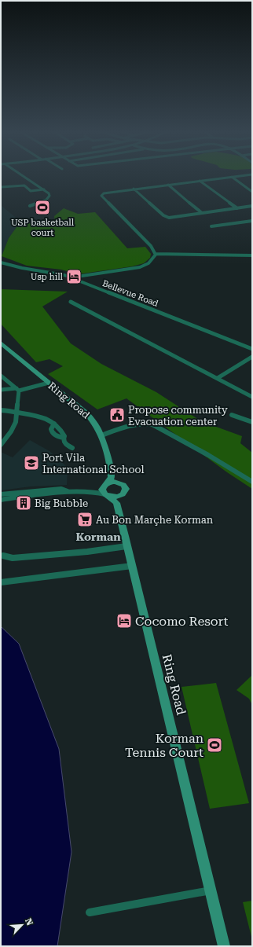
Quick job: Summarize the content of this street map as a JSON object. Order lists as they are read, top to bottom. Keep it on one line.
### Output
{"streets":{"main road":["Ring Road"],"street":["Bellevue Road"]},"districts":["Korman"],"places":{"sports":["USP basketball court","Korman Tennis Court"],"hotel":["Usp hill","Cocomo Resort"],"public building":["Propose community Evacuation center"],"school or university":["Port Vila International School"],"building":["Big Bubble"],"supermarket":["Au Bon Marçhe Korman"]},"north":"top right"}
